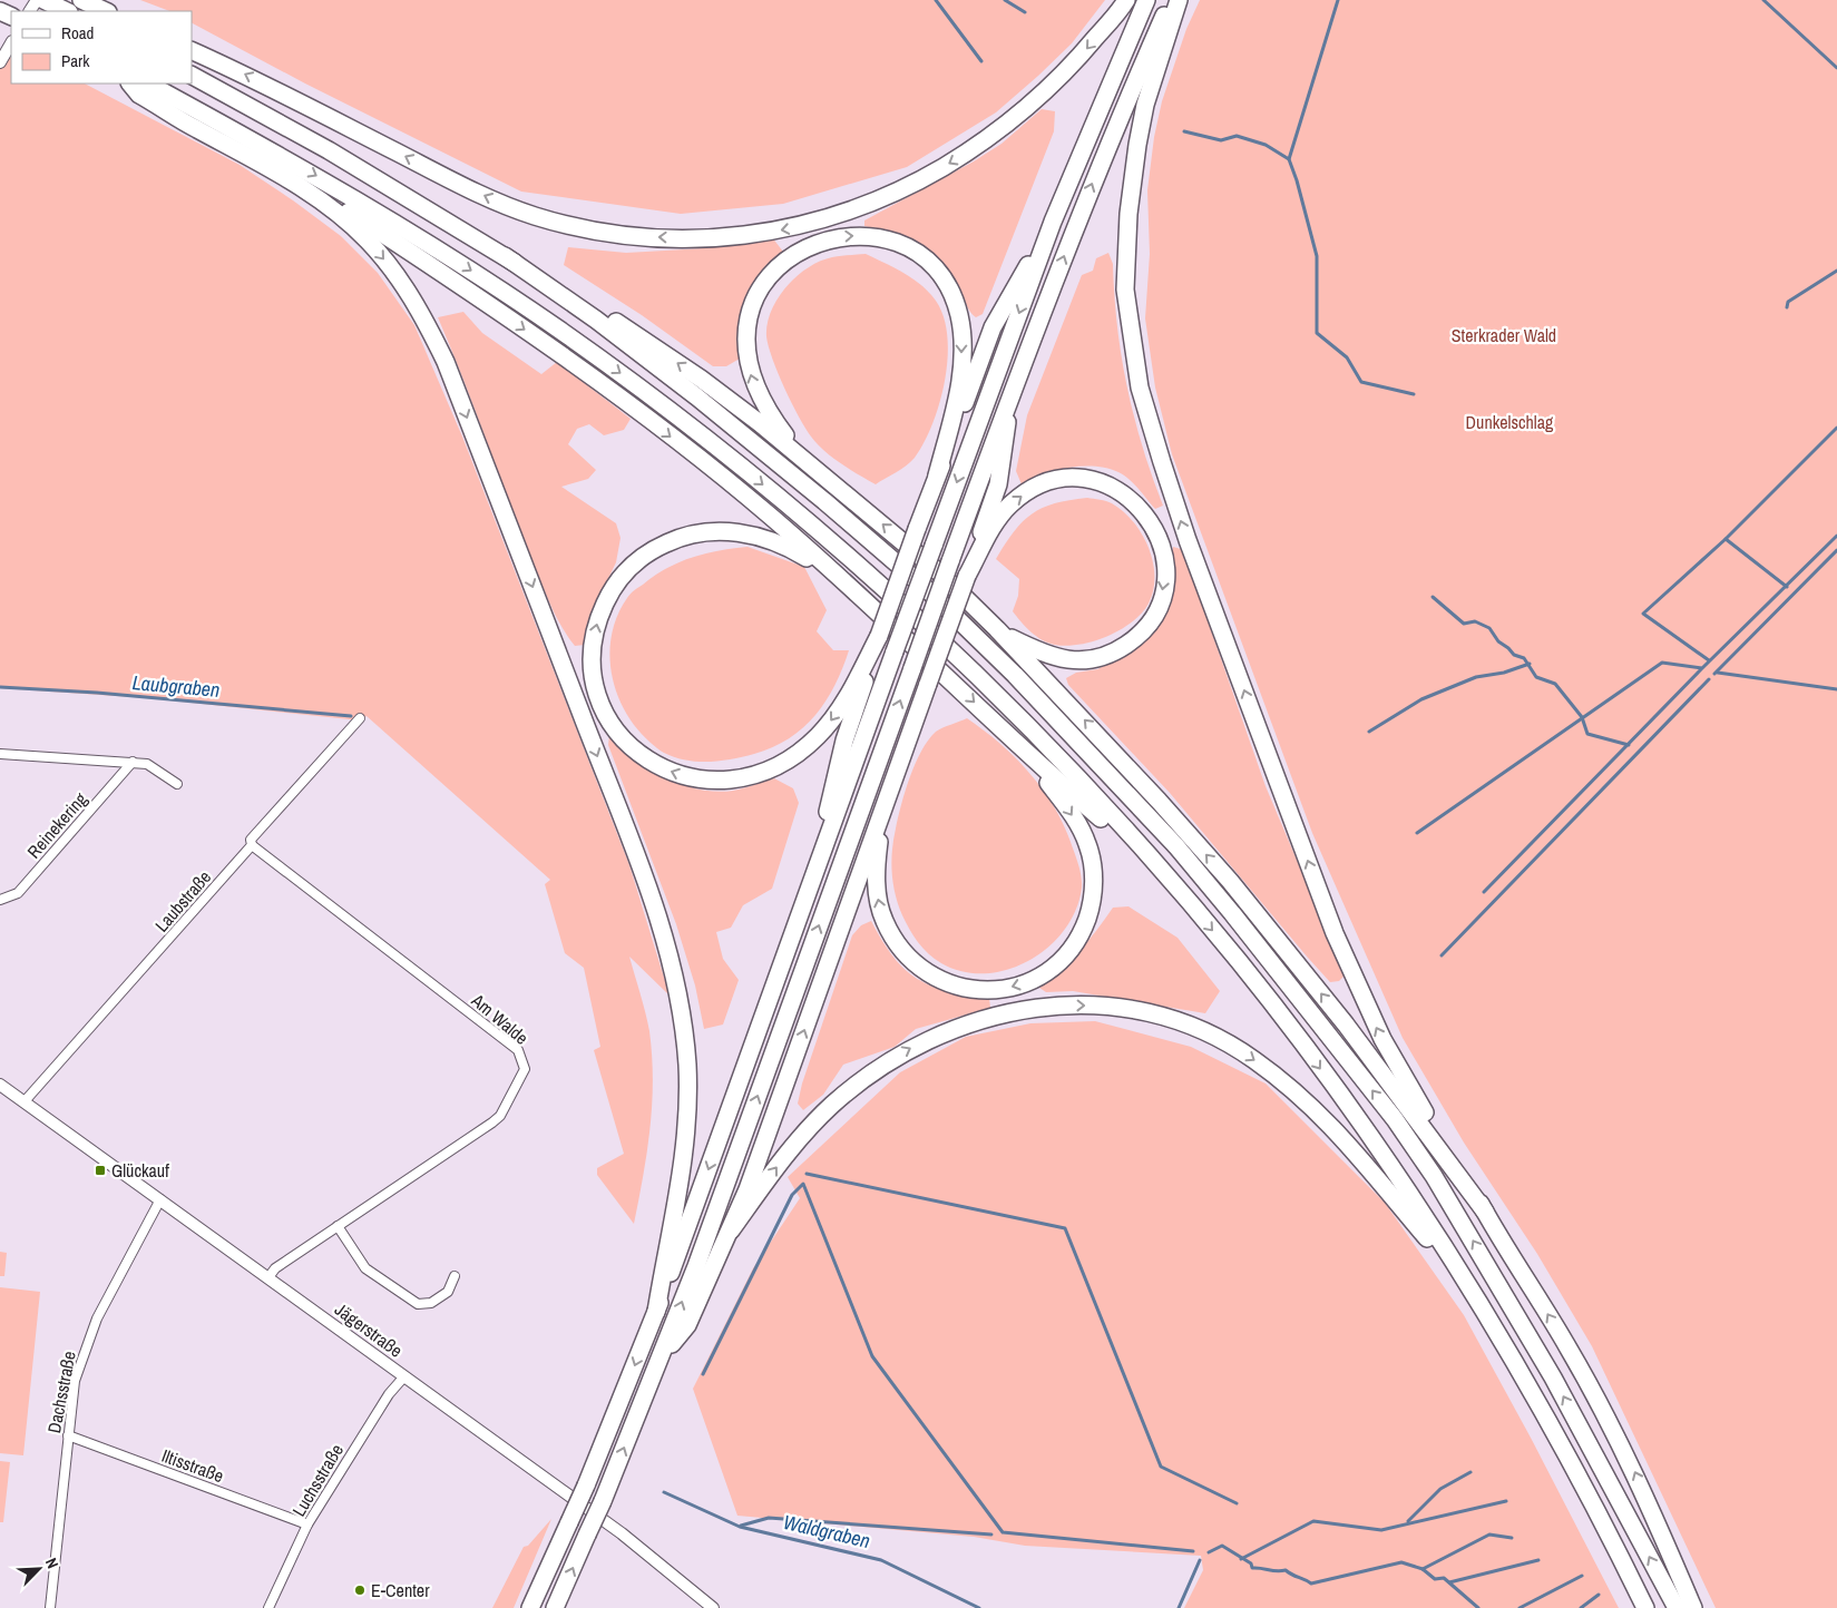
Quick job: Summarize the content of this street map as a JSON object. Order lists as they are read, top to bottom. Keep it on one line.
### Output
{"streets":{"street":["Reinekering","Laubstraße","Am Walde","Jägerstraße","Dachsstraße","Iltisstraße","Luchsstraße"]},"crossings":[["Laubstraße","Am Walde"],["Laubstraße","Jägerstraße"],["Am Walde","Jägerstraße"],["Jägerstraße","Dachsstraße"],["Jägerstraße","Luchsstraße"],["Dachsstraße","Iltisstraße"],["Iltisstraße","Luchsstraße"]],"water":["Laubgraben","Waldgraben"],"parks":["Sterkrader Wald","Dunkelschlag"],"places":{"transit":["Glückauf"],"other":["E-Center"]},"legend":["Road","Park"],"north":"top right"}
